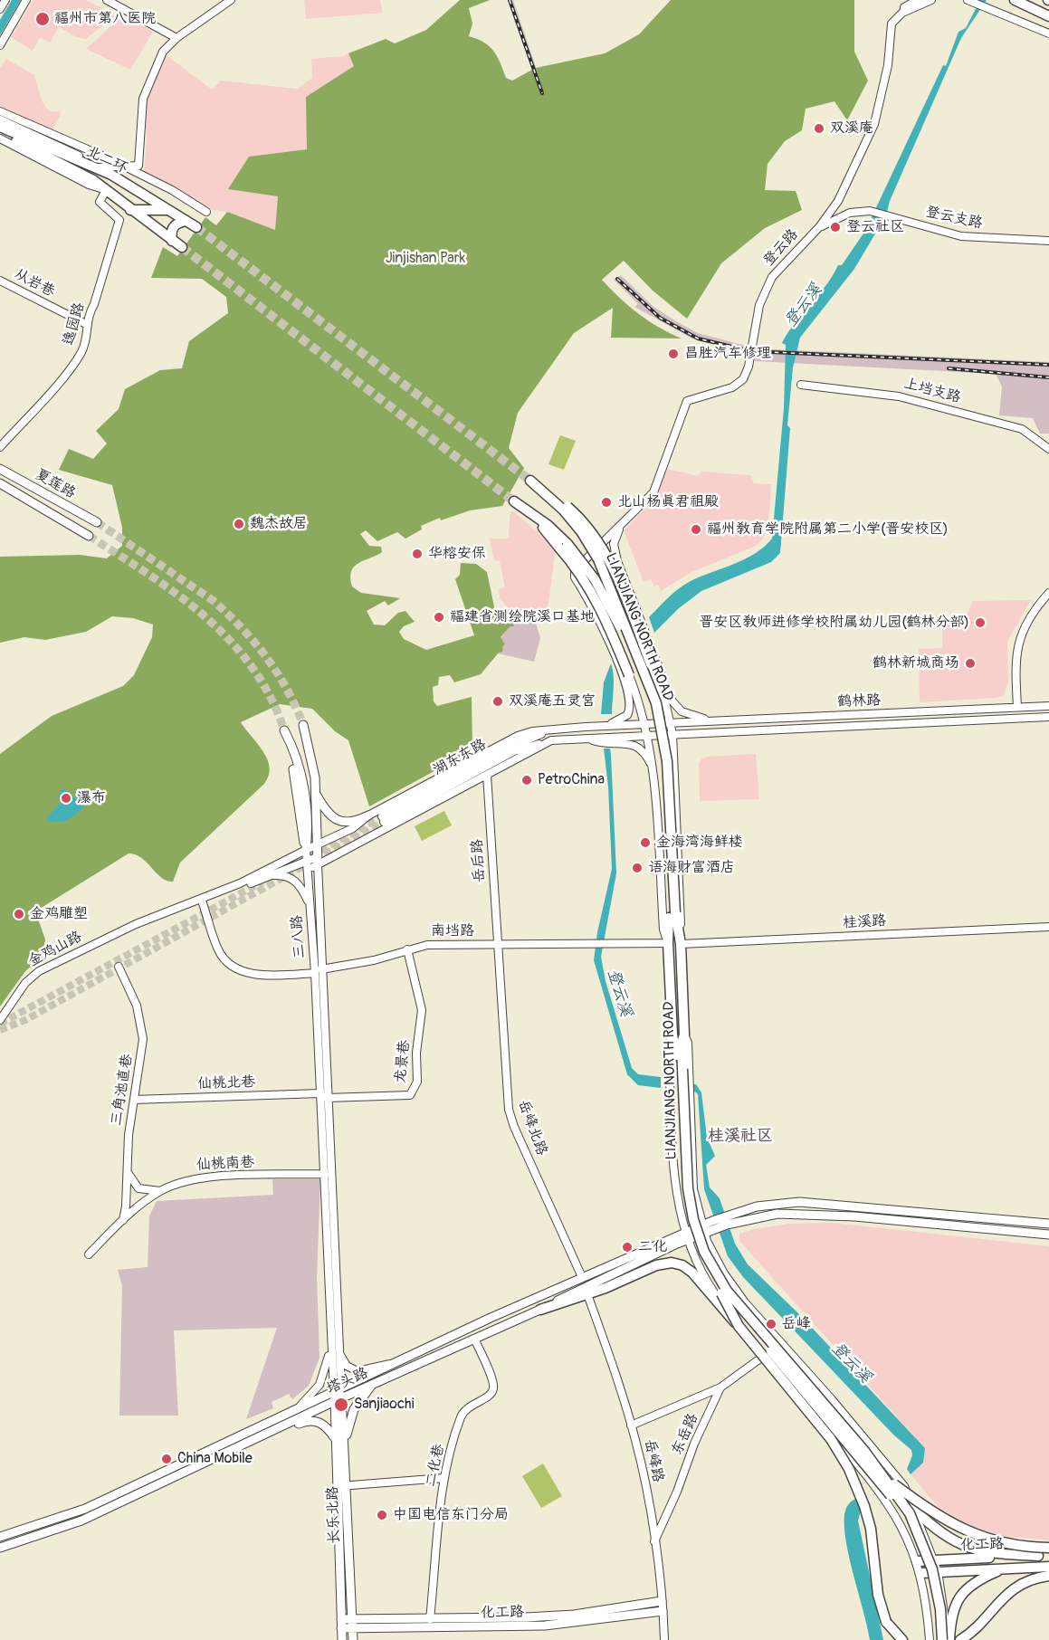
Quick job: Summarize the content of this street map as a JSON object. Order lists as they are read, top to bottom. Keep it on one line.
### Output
{"streets":{"highway":["北二环","LIANJIANG NORTH ROAD","化工路"],"main road":["夏莲路","塔头路","长乐北路"],"street":["登云支路","登云路","从岩巷","逸园路","上垱支路","鹤林路","湖东东路","岳后路","桂溪路","南垱路","三八路","金鸡山路","龙景巷","仙桃北巷","三角池直巷","岳峰北路","仙桃南巷","东岳路","岳峰路","二化巷"]},"crossings":[["北二环","逸园路"],["登云支路","登云路"],["从岩巷","逸园路"],["LIANJIANG NORTH ROAD","桂溪路"],["LIANJIANG NORTH ROAD","南垱路"],["岳后路","南垱路"],["岳后路","岳峰北路"],["南垱路","三八路"],["南垱路","金鸡山路"],["南垱路","龙景巷"],["南垱路","岳峰北路"],["三八路","龙景巷"],["三八路","仙桃北巷"],["三八路","仙桃南巷"],["三八路","塔头路"],["三八路","长乐北路"],["龙景巷","仙桃北巷"],["仙桃北巷","三角池直巷"],["三角池直巷","仙桃南巷"],["岳峰北路","塔头路"],["塔头路","二化巷"],["塔头路","长乐北路"],["东岳路","岳峰路"],["岳峰路","化工路"],["二化巷","化工路"],["长乐北路","化工路"]],"districts":["桂溪社区"],"water":["登云溪"],"parks":["Jinjishan Park"],"places":["福州市第八医院","双溪庵","登云社区","昌胜汽车修理","北山杨真君祖殿","魏杰故居","福州教育学院附属第二小学(晋安校区)","华榕安保","福建省测绘院溪口基地","晋安区教师进修学校附属幼儿园(鹤林分部)","鹤林新城商场","双溪庵五灵宫","PetroChina","瀑布","金海湾海鲜楼","语海财富酒店","金鸡雕塑","二化","岳峰","Sanjiaochi","China Mobile","中国电信东门分局"]}
